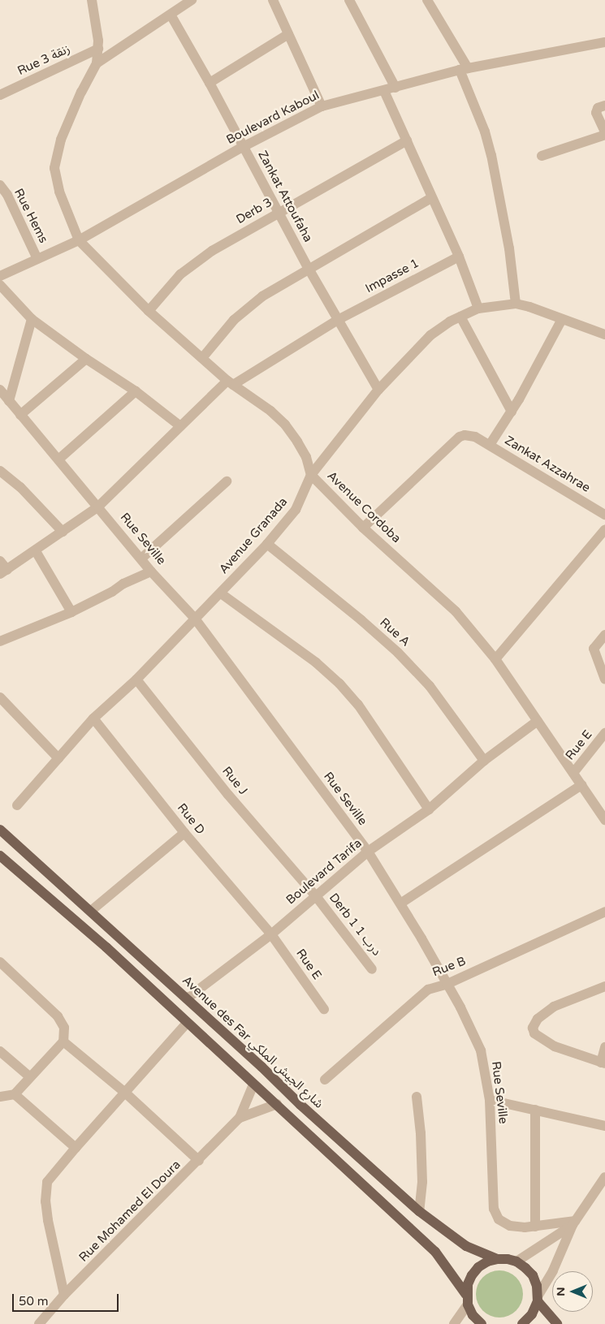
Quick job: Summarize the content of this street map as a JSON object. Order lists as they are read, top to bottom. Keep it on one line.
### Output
{"streets":{"main road":["Avenue des Far شارع الجيش الملكي"],"street":["Rue 3 زنقة","Boulevard Kaboul","Zankat Attoufaha","Derb 3","Rue Hems","Impasse 1","Zankat Azzahrae","Avenue Cordoba","Avenue Granada","Rue Seville","Rue A","Rue E","Rue J","Rue D","Boulevard Tarifa","Derb 1 درب 1","Rue B","Rue Mohamed El Doura"]},"crossings":[["Boulevard Kaboul","Zankat Attoufaha"],["Boulevard Kaboul","Rue Hems"],["Boulevard Kaboul","Avenue Cordoba"],["Zankat Attoufaha","Derb 3"],["Zankat Attoufaha","Impasse 1"],["Zankat Attoufaha","Avenue Granada"],["Derb 3","Avenue Cordoba"],["Impasse 1","Avenue Cordoba"],["Impasse 1","Rue Seville"],["Zankat Azzahrae","Avenue Cordoba"],["Avenue Cordoba","Avenue Granada"],["Avenue Cordoba","Rue E"],["Avenue Cordoba","Boulevard Tarifa"],["Avenue Granada","Rue Seville"],["Avenue Granada","Rue A"],["Avenue Granada","Rue J"],["Avenue Granada","Rue D"],["Rue Seville","Boulevard Tarifa"],["Rue Seville","Rue B"],["Rue A","Boulevard Tarifa"],["Rue E","Rue D"],["Rue E","Boulevard Tarifa"],["Rue J","Boulevard Tarifa"],["Rue J","Derb 1 درب 1"],["Rue D","Boulevard Tarifa"],["Boulevard Tarifa","Derb 1 درب 1"],["Boulevard Tarifa","Avenue des Far شارع الجيش الملكي"]],"scale_bar":"50 m","north":"left"}
